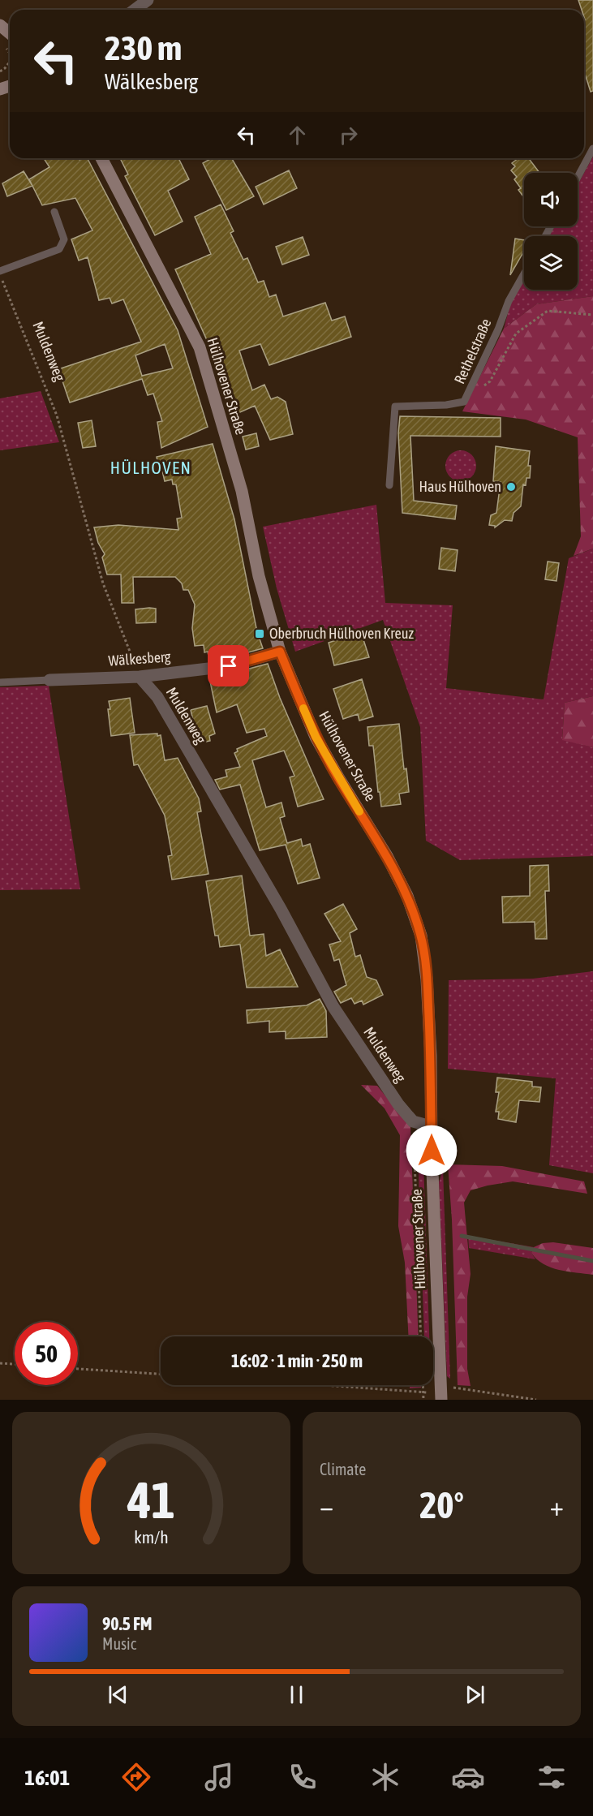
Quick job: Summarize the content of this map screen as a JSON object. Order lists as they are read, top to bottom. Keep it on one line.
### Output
{"streets":{"main road":["Hülhovener Straße"],"street":["Muldenweg","Wälkesberg"],"lane":["Rethelstraße"]},"crossings":[["Muldenweg","Wälkesberg"],["Hülhovener Straße","Wälkesberg"]],"districts":["HÜLHOVEN"],"places":{"other":["Haus Hülhoven"],"transit":["Oberbruch Hülhoven Kreuz"]},"page":{"turn":["230 m","Wälkesberg"],"limit":"50","trip":"16:02 · 1 min · 250 m","tile":"Climate","heat":["−","20°","+"],"song":["90.5 FM","Music"],"tabs":"16:01","gauge":["41","km/h"]}}
